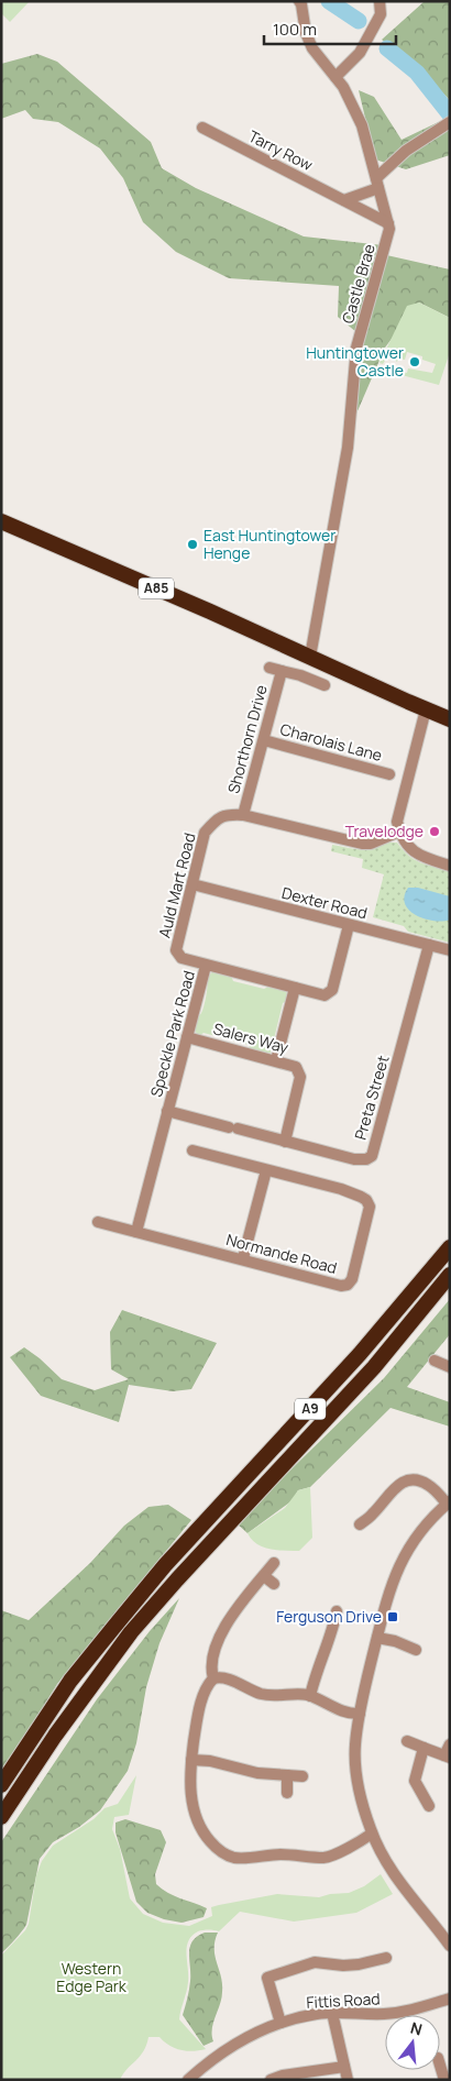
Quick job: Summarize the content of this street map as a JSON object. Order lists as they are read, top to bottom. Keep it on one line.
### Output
{"streets":{"highway":["A85","A9"],"street":["Tarry Row","Castle Brae","Shorthorn Drive","Charolais Lane","Auld Mart Road","Dexter Road","Speckle Park Road","Salers Way","Preta Street","Normande Road","Fittis Road"]},"crossings":[["Tarry Row","Castle Brae"],["Castle Brae","A85"],["Shorthorn Drive","Charolais Lane"],["Shorthorn Drive","Auld Mart Road"],["Auld Mart Road","Dexter Road"],["Auld Mart Road","Speckle Park Road"],["Dexter Road","Preta Street"],["Speckle Park Road","Salers Way"],["Speckle Park Road","Preta Street"],["Speckle Park Road","Normande Road"],["Salers Way","Preta Street"]],"parks":["Western Edge Park"],"places":{"other":["Huntingtower Castle","East Huntingtower Henge","Travelodge"],"transit":["Ferguson Drive"]},"scale_bar":"100 m","north":"top"}
